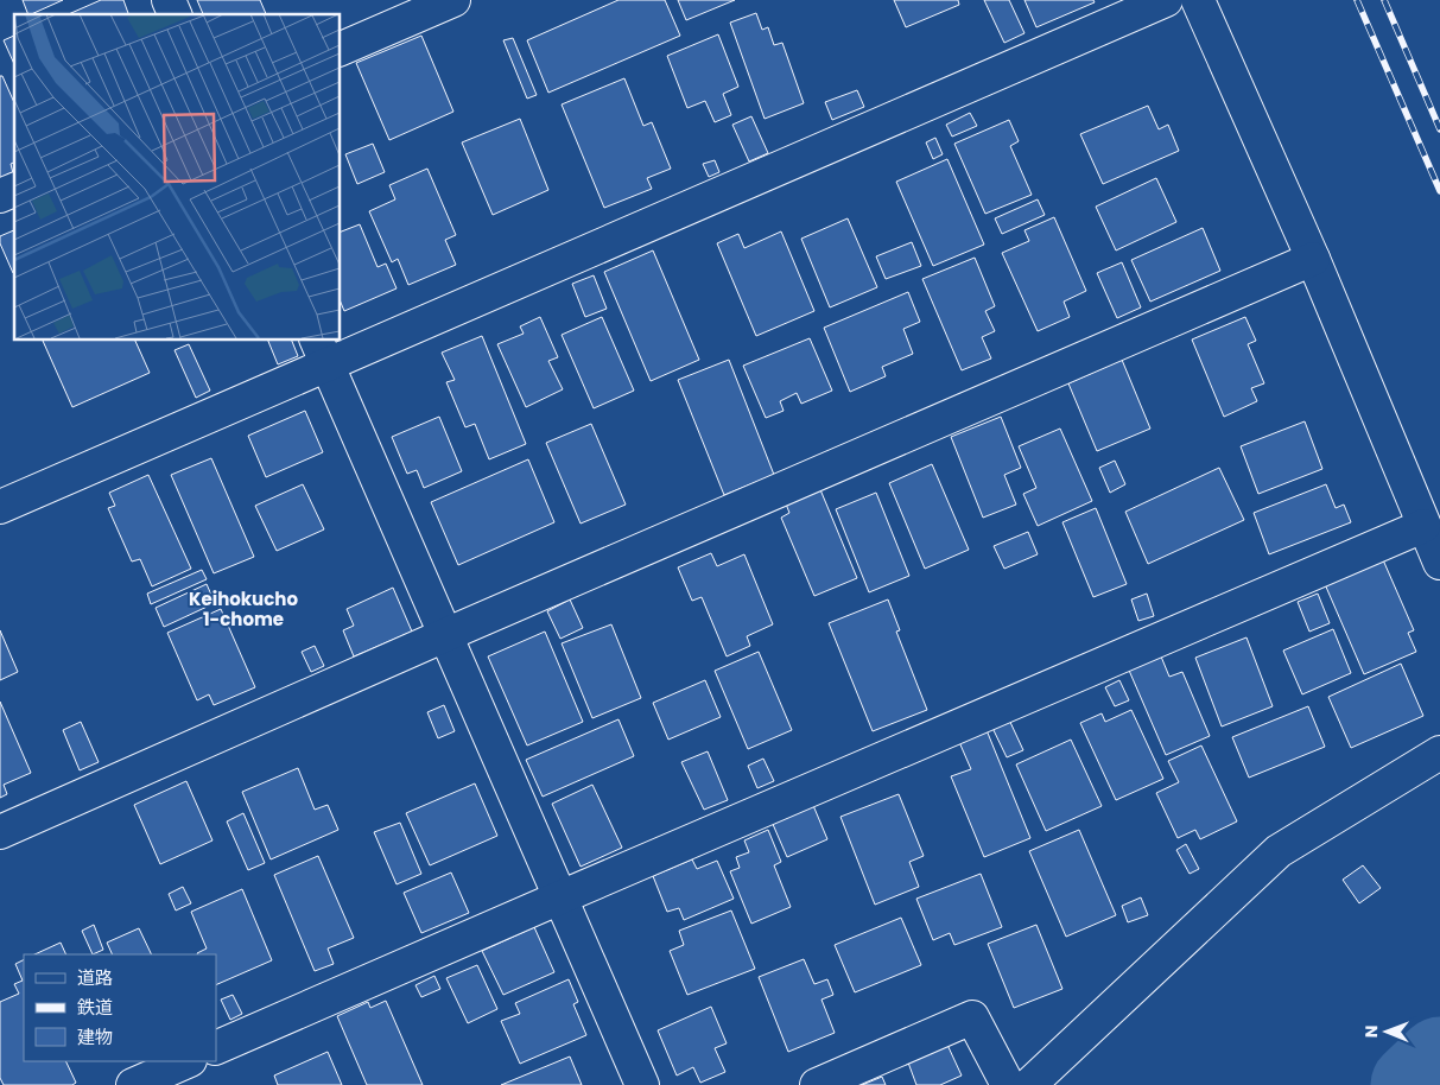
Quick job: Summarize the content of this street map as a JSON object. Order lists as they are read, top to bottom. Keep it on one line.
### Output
{"districts":["Keihokucho 1-chome"],"legend":["道路","鉄道","建物"],"north":"left"}
